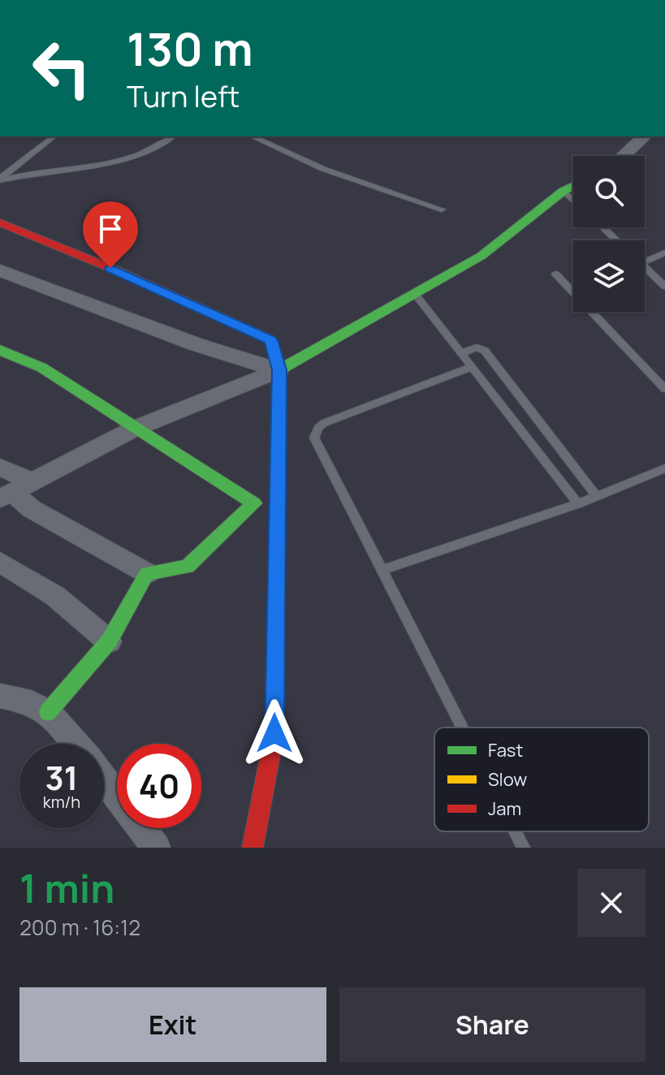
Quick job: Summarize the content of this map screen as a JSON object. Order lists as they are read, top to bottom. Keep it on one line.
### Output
{"legend":["Fast","Slow","Jam"],"page":{"turn":["130 m","Turn left"],"speed":"31 km/h","limit":"40","heading":["1 min","200 m · 16:12"],"buttons":["Exit","Share"]}}
